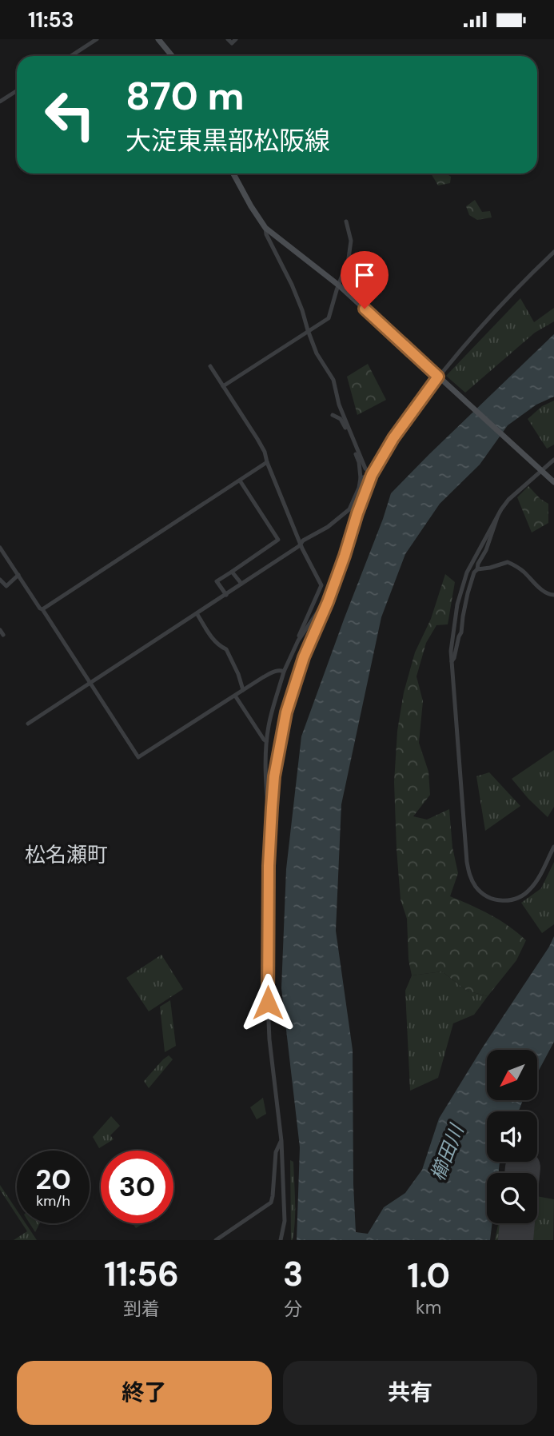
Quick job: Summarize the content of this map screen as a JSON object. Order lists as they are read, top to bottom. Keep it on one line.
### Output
{"districts":["松名瀬町"],"water":["櫛田川"],"north":"bottom left","page":{"status":"11:53","turn":["870 m","大淀東黒部松阪線"],"speed":"20 km/h","limit":"30","eta":["11:56","到着","3","分","1.0","km"],"buttons":["終了","共有"]}}
